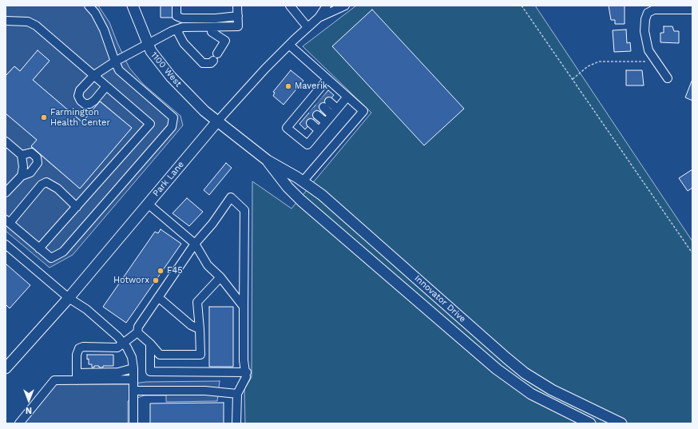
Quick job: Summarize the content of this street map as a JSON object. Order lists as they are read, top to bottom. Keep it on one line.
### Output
{"streets":{"main road":["1100 West","Park Lane","Innovator Drive"]},"crossings":[["1100 West","Park Lane"],["1100 West","Innovator Drive"],["Park Lane","Innovator Drive"]],"places":["Maverik","Farmington Health Center","F45","Hotworx"],"north":"bottom"}
